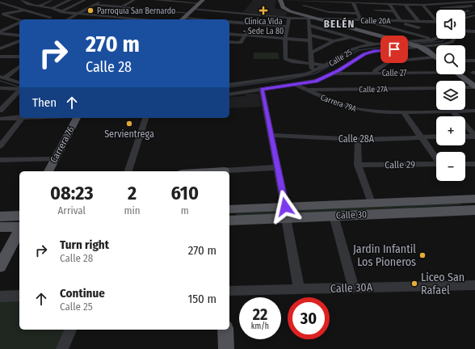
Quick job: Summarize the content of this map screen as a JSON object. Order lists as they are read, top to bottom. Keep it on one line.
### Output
{"streets":{"main road":["Carrera 76","Calle 30"],"street":["Calle 20A","Calle 25","Calle 27","Calle 27A","Carrera 79A","Calle 28A","Calle 29","Calle 30A"]},"crossings":[["Calle 25","Calle 27"],["Calle 27A","Carrera 79A"]],"districts":["BELÉN"],"places":{"other":["Parroquia San Bernardo","Servientrega","Jardin Infantil Los Pioneros","Liceo San Rafael"],"health":["Clínica Vida - Sede La 80"]},"page":{"map_buttons":["+","−"],"turn":["270 m","Calle 28"],"then":"Then","eta":["08:23","Arrival","2","min","610","m"],"list":[{"name":"Turn right","note":"Calle 28","value":"270 m"},{"name":"Continue","note":"Calle 25","value":"150 m"}],"speed":"22 km/h","limit":"30"}}
